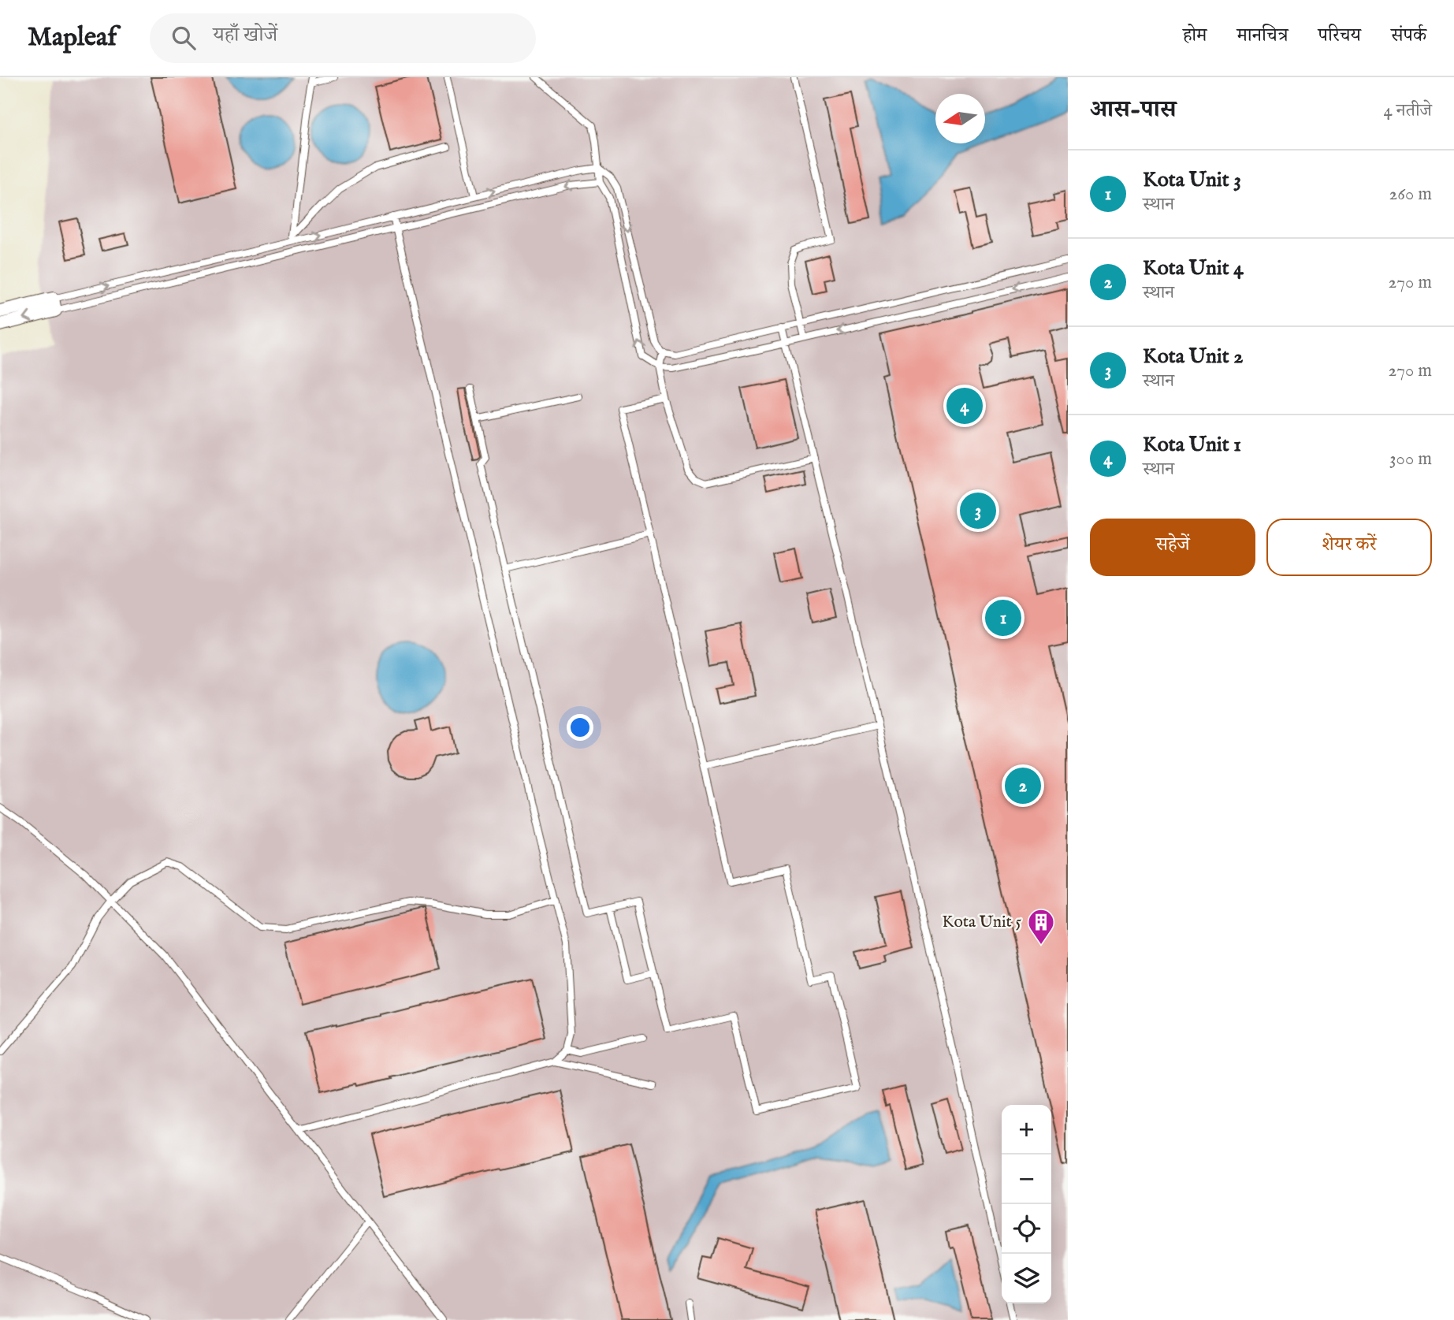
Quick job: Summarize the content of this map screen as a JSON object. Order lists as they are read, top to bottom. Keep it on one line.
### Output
{"places":{"building":["Kota Unit 5"]},"north":"left","page":{"header":"Mapleaf","search":"यहाँ खोजें","nav":["होम","मानचित्र","परिचय","संपर्क"],"heading":["आस-पास","4 नतीजे"],"list":[{"mark":"1","name":"Kota Unit 3","note":"स्थान","value":"260 m"},{"mark":"2","name":"Kota Unit 4","note":"स्थान","value":"270 m"},{"mark":"3","name":"Kota Unit 2","note":"स्थान","value":"270 m"},{"mark":"4","name":"Kota Unit 1","note":"स्थान","value":"300 m"}],"pins":["4","3","1","2"],"buttons":["सहेजें","शेयर करें"],"map_buttons":["+","−"]}}
